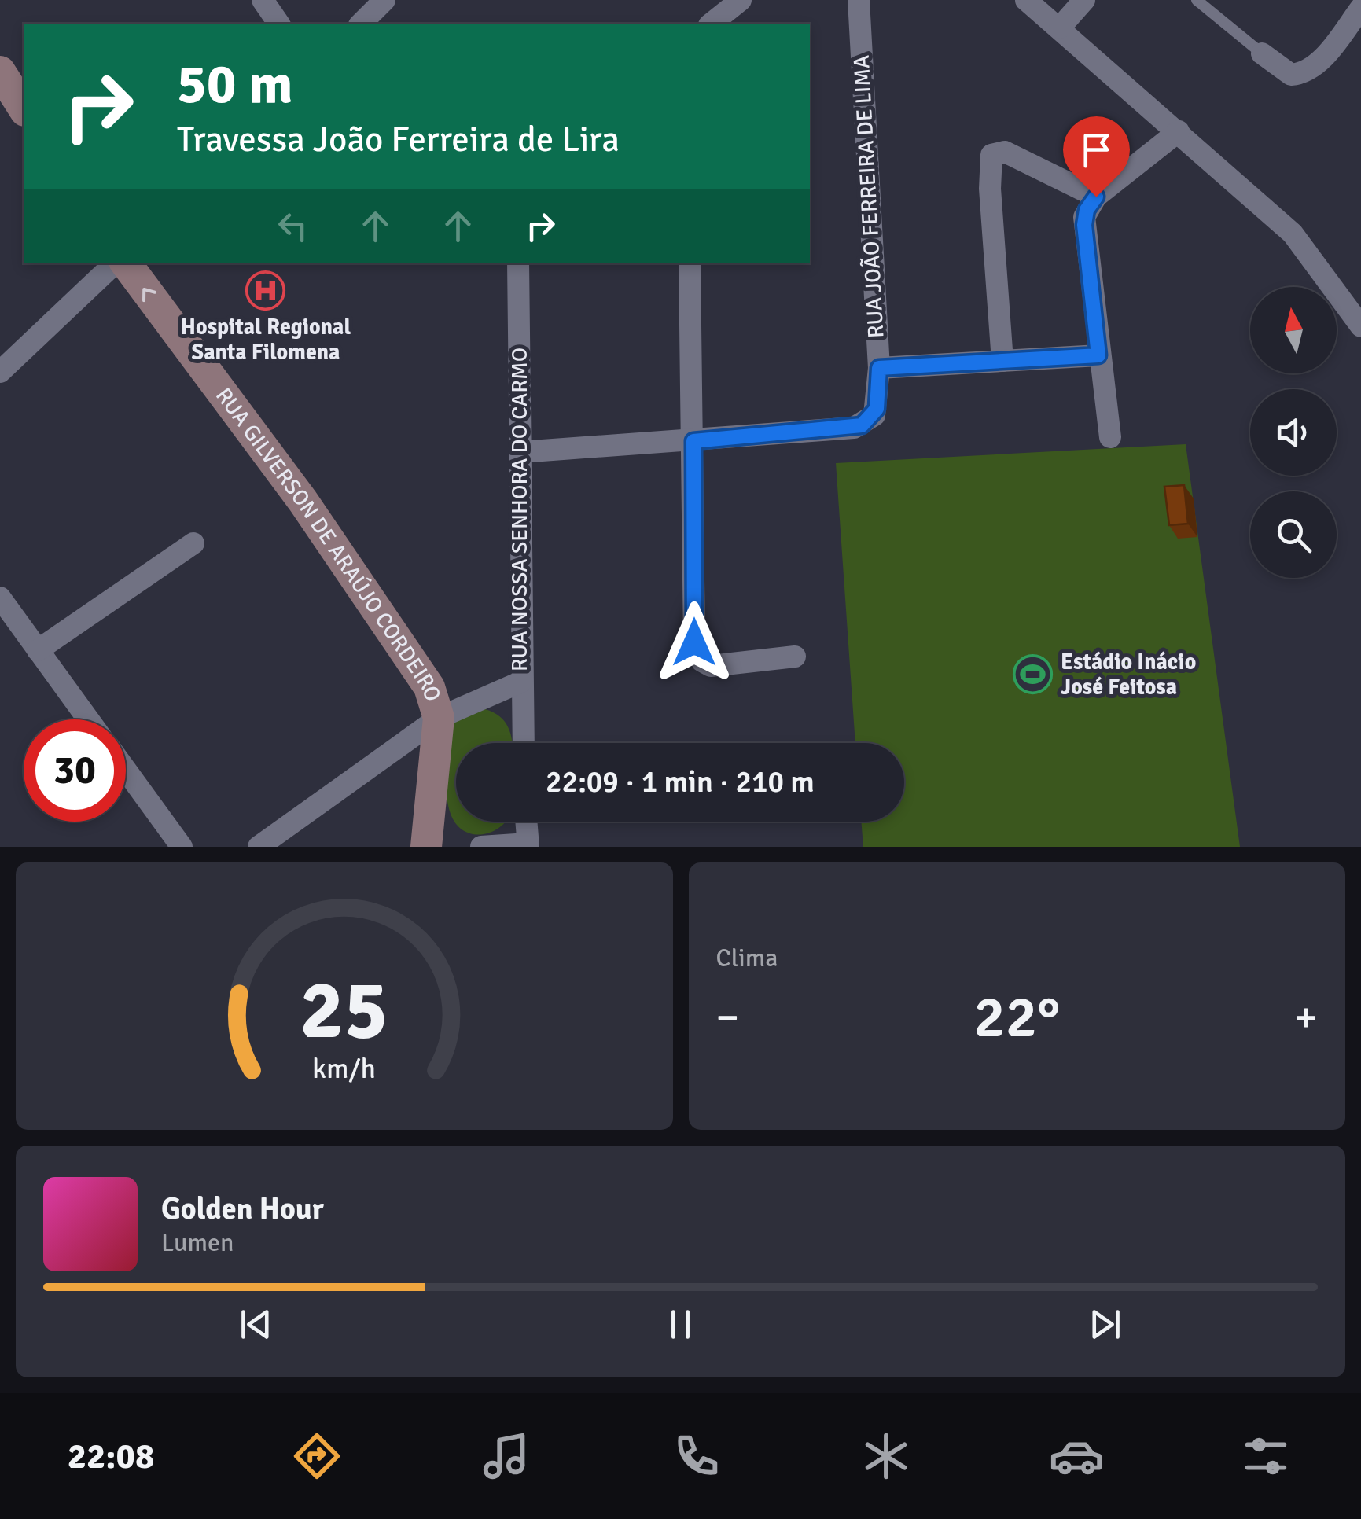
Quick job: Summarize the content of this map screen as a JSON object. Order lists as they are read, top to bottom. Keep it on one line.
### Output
{"streets":{"main road":["RUA GILVERSON DE ARAÚJO CORDEIRO"],"street":["RUA JOÃO FERREIRA DE LIMA","RUA NOSSA SENHORA DO CARMO"]},"one_way":["RUA GILVERSON DE ARAÚJO CORDEIRO"],"places":{"hospital":["Hospital Regional Santa Filomena"],"sports":["Estádio Inácio José Feitosa"]},"north":"top","page":{"turn":["50 m","Travessa João Ferreira de Lira"],"limit":"30","trip":"22:09 · 1 min · 210 m","tile":"Clima","heat":["−","22°","+"],"song":["Golden Hour","Lumen"],"tabs":"22:08","gauge":["25","km/h"]}}
